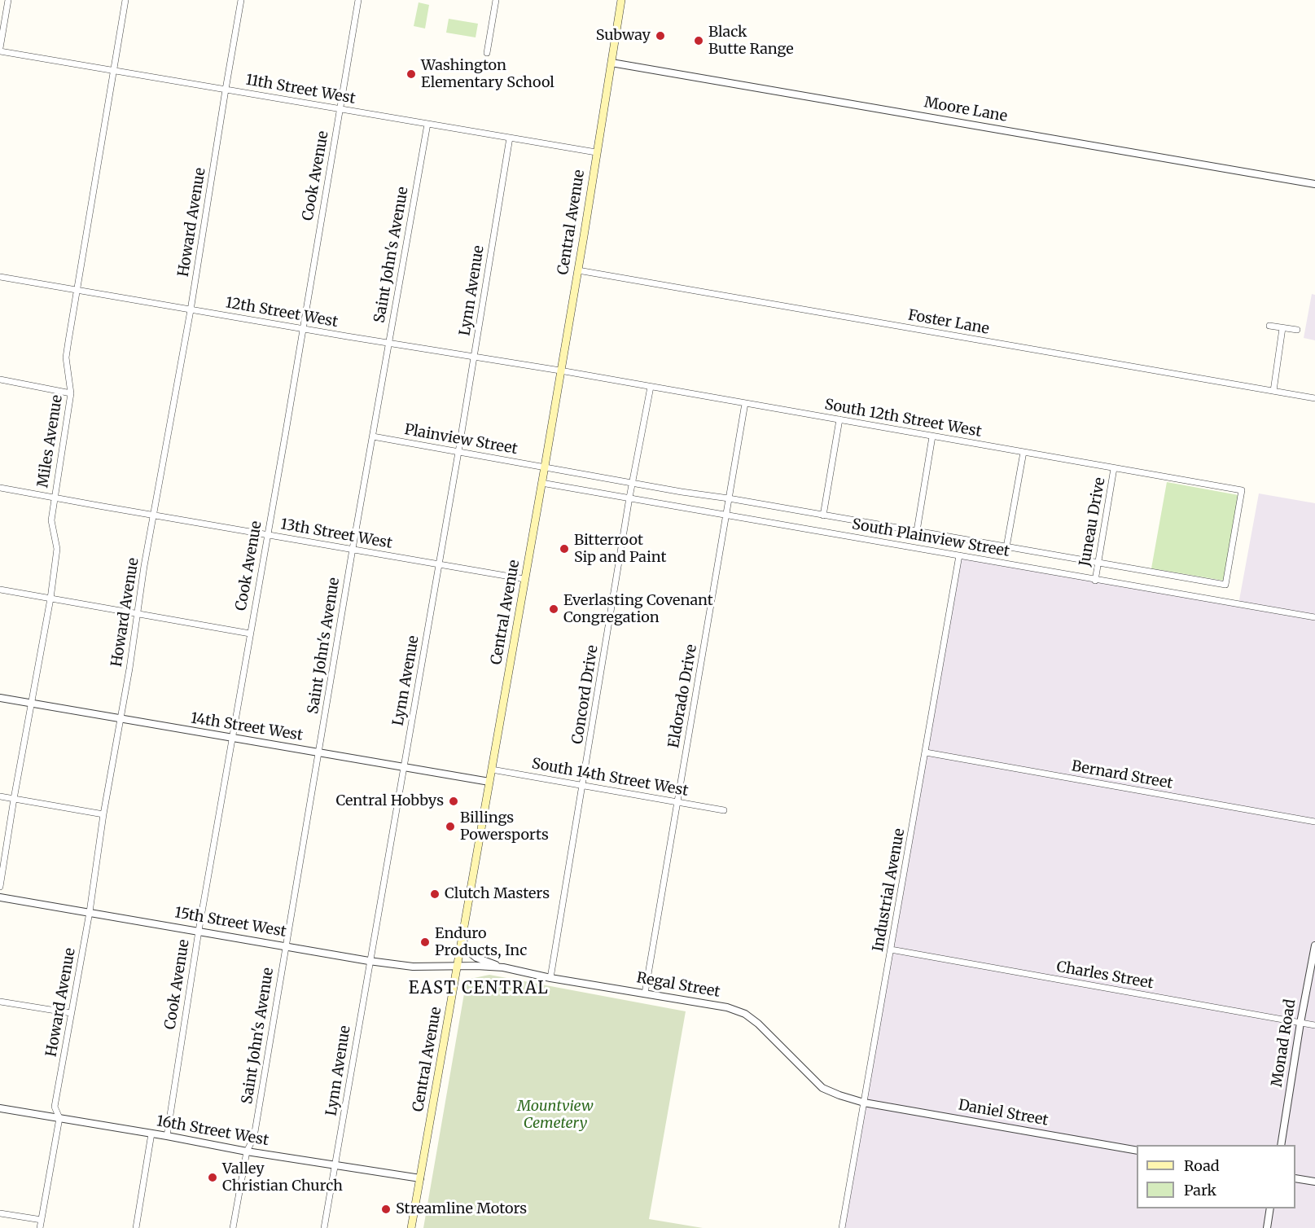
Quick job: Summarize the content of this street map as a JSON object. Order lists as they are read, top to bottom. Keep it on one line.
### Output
{"streets":{"main road":["Central Avenue"],"street":["11th Street West","Moore Lane","Cook Avenue","Howard Avenue","Saint John's Avenue","Lynn Avenue","12th Street West","Foster Lane","South 12th Street West","Plainview Street","Miles Avenue","Juneau Drive","13th Street West","South Plainview Street","Concord Drive","Eldorado Drive","14th Street West","Bernard Street","South 14th Street West","Industrial Avenue","15th Street West","Charles Street","Regal Street","Monad Road","Daniel Street","16th Street West"]},"crossings":[["11th Street West","Cook Avenue"],["11th Street West","Howard Avenue"],["11th Street West","Central Avenue"],["11th Street West","Saint John's Avenue"],["11th Street West","Lynn Avenue"],["11th Street West","Miles Avenue"],["Moore Lane","Central Avenue"],["Cook Avenue","12th Street West"],["Cook Avenue","13th Street West"],["Cook Avenue","14th Street West"],["Cook Avenue","15th Street West"],["Cook Avenue","16th Street West"],["Howard Avenue","12th Street West"],["Howard Avenue","13th Street West"],["Howard Avenue","14th Street West"],["Howard Avenue","15th Street West"],["Howard Avenue","16th Street West"],["Central Avenue","12th Street West"],["Central Avenue","Foster Lane"],["Central Avenue","South 12th Street West"],["Central Avenue","Plainview Street"],["Central Avenue","13th Street West"],["Central Avenue","South Plainview Street"],["Central Avenue","14th Street West"],["Central Avenue","South 14th Street West"],["Central Avenue","15th Street West"],["Central Avenue","Regal Street"],["Central Avenue","16th Street West"],["Saint John's Avenue","12th Street West"],["Saint John's Avenue","Plainview Street"],["Saint John's Avenue","13th Street West"],["Saint John's Avenue","14th Street West"],["Saint John's Avenue","15th Street West"],["Saint John's Avenue","16th Street West"],["Lynn Avenue","12th Street West"],["Lynn Avenue","Plainview Street"],["Lynn Avenue","13th Street West"],["Lynn Avenue","14th Street West"],["Lynn Avenue","15th Street West"],["Lynn Avenue","16th Street West"],["12th Street West","South 12th Street West"],["12th Street West","Miles Avenue"],["South 12th Street West","Juneau Drive"],["South 12th Street West","South Plainview Street"],["South 12th Street West","Concord Drive"],["South 12th Street West","Eldorado Drive"],["Plainview Street","South Plainview Street"],["Miles Avenue","13th Street West"],["Miles Avenue","14th Street West"],["Juneau Drive","South Plainview Street"],["South Plainview Street","Concord Drive"],["South Plainview Street","Eldorado Drive"],["South Plainview Street","Industrial Avenue"],["Concord Drive","South 14th Street West"],["Concord Drive","Regal Street"],["Eldorado Drive","South 14th Street West"],["Eldorado Drive","Regal Street"],["Bernard Street","Industrial Avenue"],["Industrial Avenue","Charles Street"],["Industrial Avenue","Regal Street"],["Industrial Avenue","Daniel Street"],["15th Street West","Regal Street"],["Charles Street","Monad Road"],["Regal Street","Daniel Street"]],"districts":["EAST CENTRAL"],"parks":["Mountview Cemetery"],"places":["Subway","Black Butte Range","Washington Elementary School","Bitterroot Sip and Paint","Everlasting Covenant Congregation","Central Hobbys","Billings Powersports","Clutch Masters","Enduro Products, Inc","Valley Christian Church","Streamline Motors"],"legend":["Road","Park"]}
